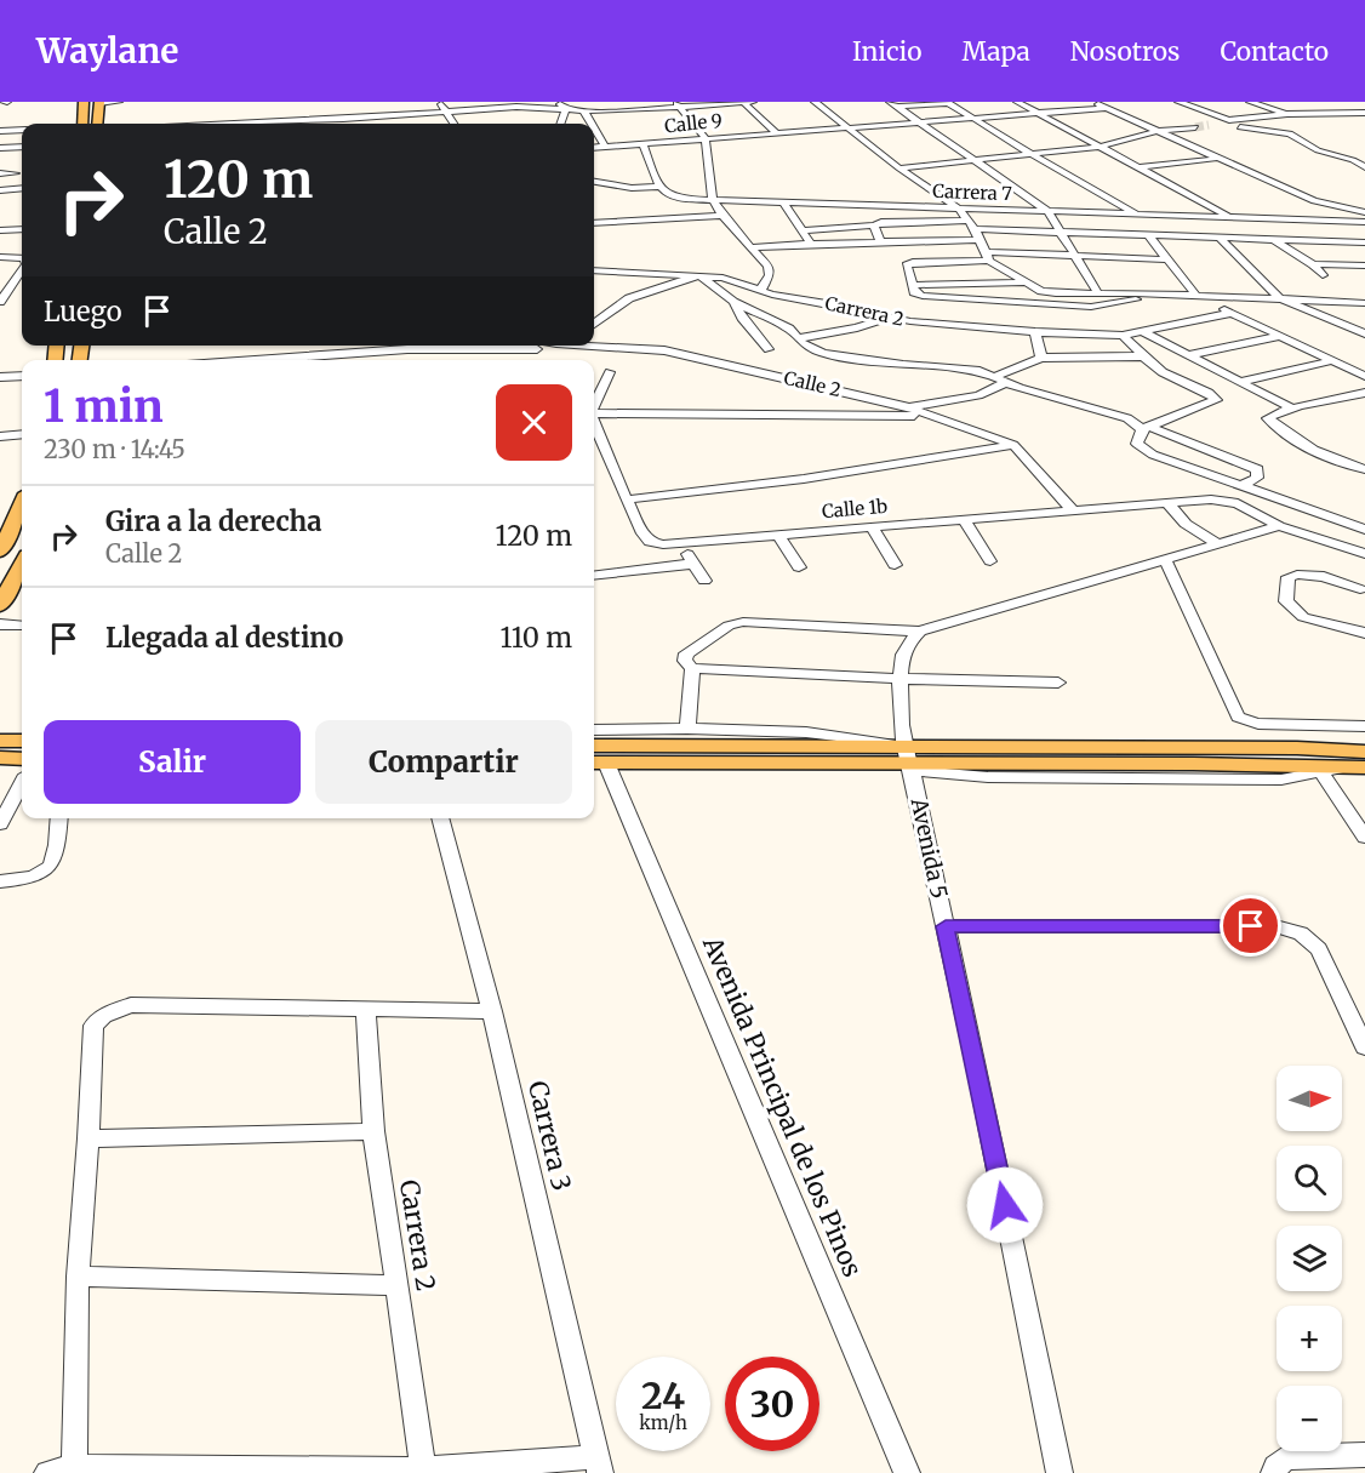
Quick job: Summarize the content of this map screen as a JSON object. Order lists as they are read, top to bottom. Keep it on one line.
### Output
{"streets":{"street":["Calle 9","Carrera 7","Carrera 2","Calle 2","Calle 1b","Avenida 5","Avenida Principal de los Pinos","Carrera 3"]},"crossings":[["Calle 9","Carrera 7"],["Calle 2","Calle 1b"]],"north":"right","page":{"header":"Waylane","nav":["Inicio","Mapa","Nosotros","Contacto"],"turn":["120 m","Calle 2"],"then":"Luego","heading":["1 min","230 m · 14:45"],"list":[{"name":"Gira a la derecha","note":"Calle 2","value":"120 m"},{"name":"Llegada al destino","value":"110 m"}],"buttons":["Salir","Compartir"],"map_buttons":["+","−"],"speed":"24 km/h","limit":"30"}}
